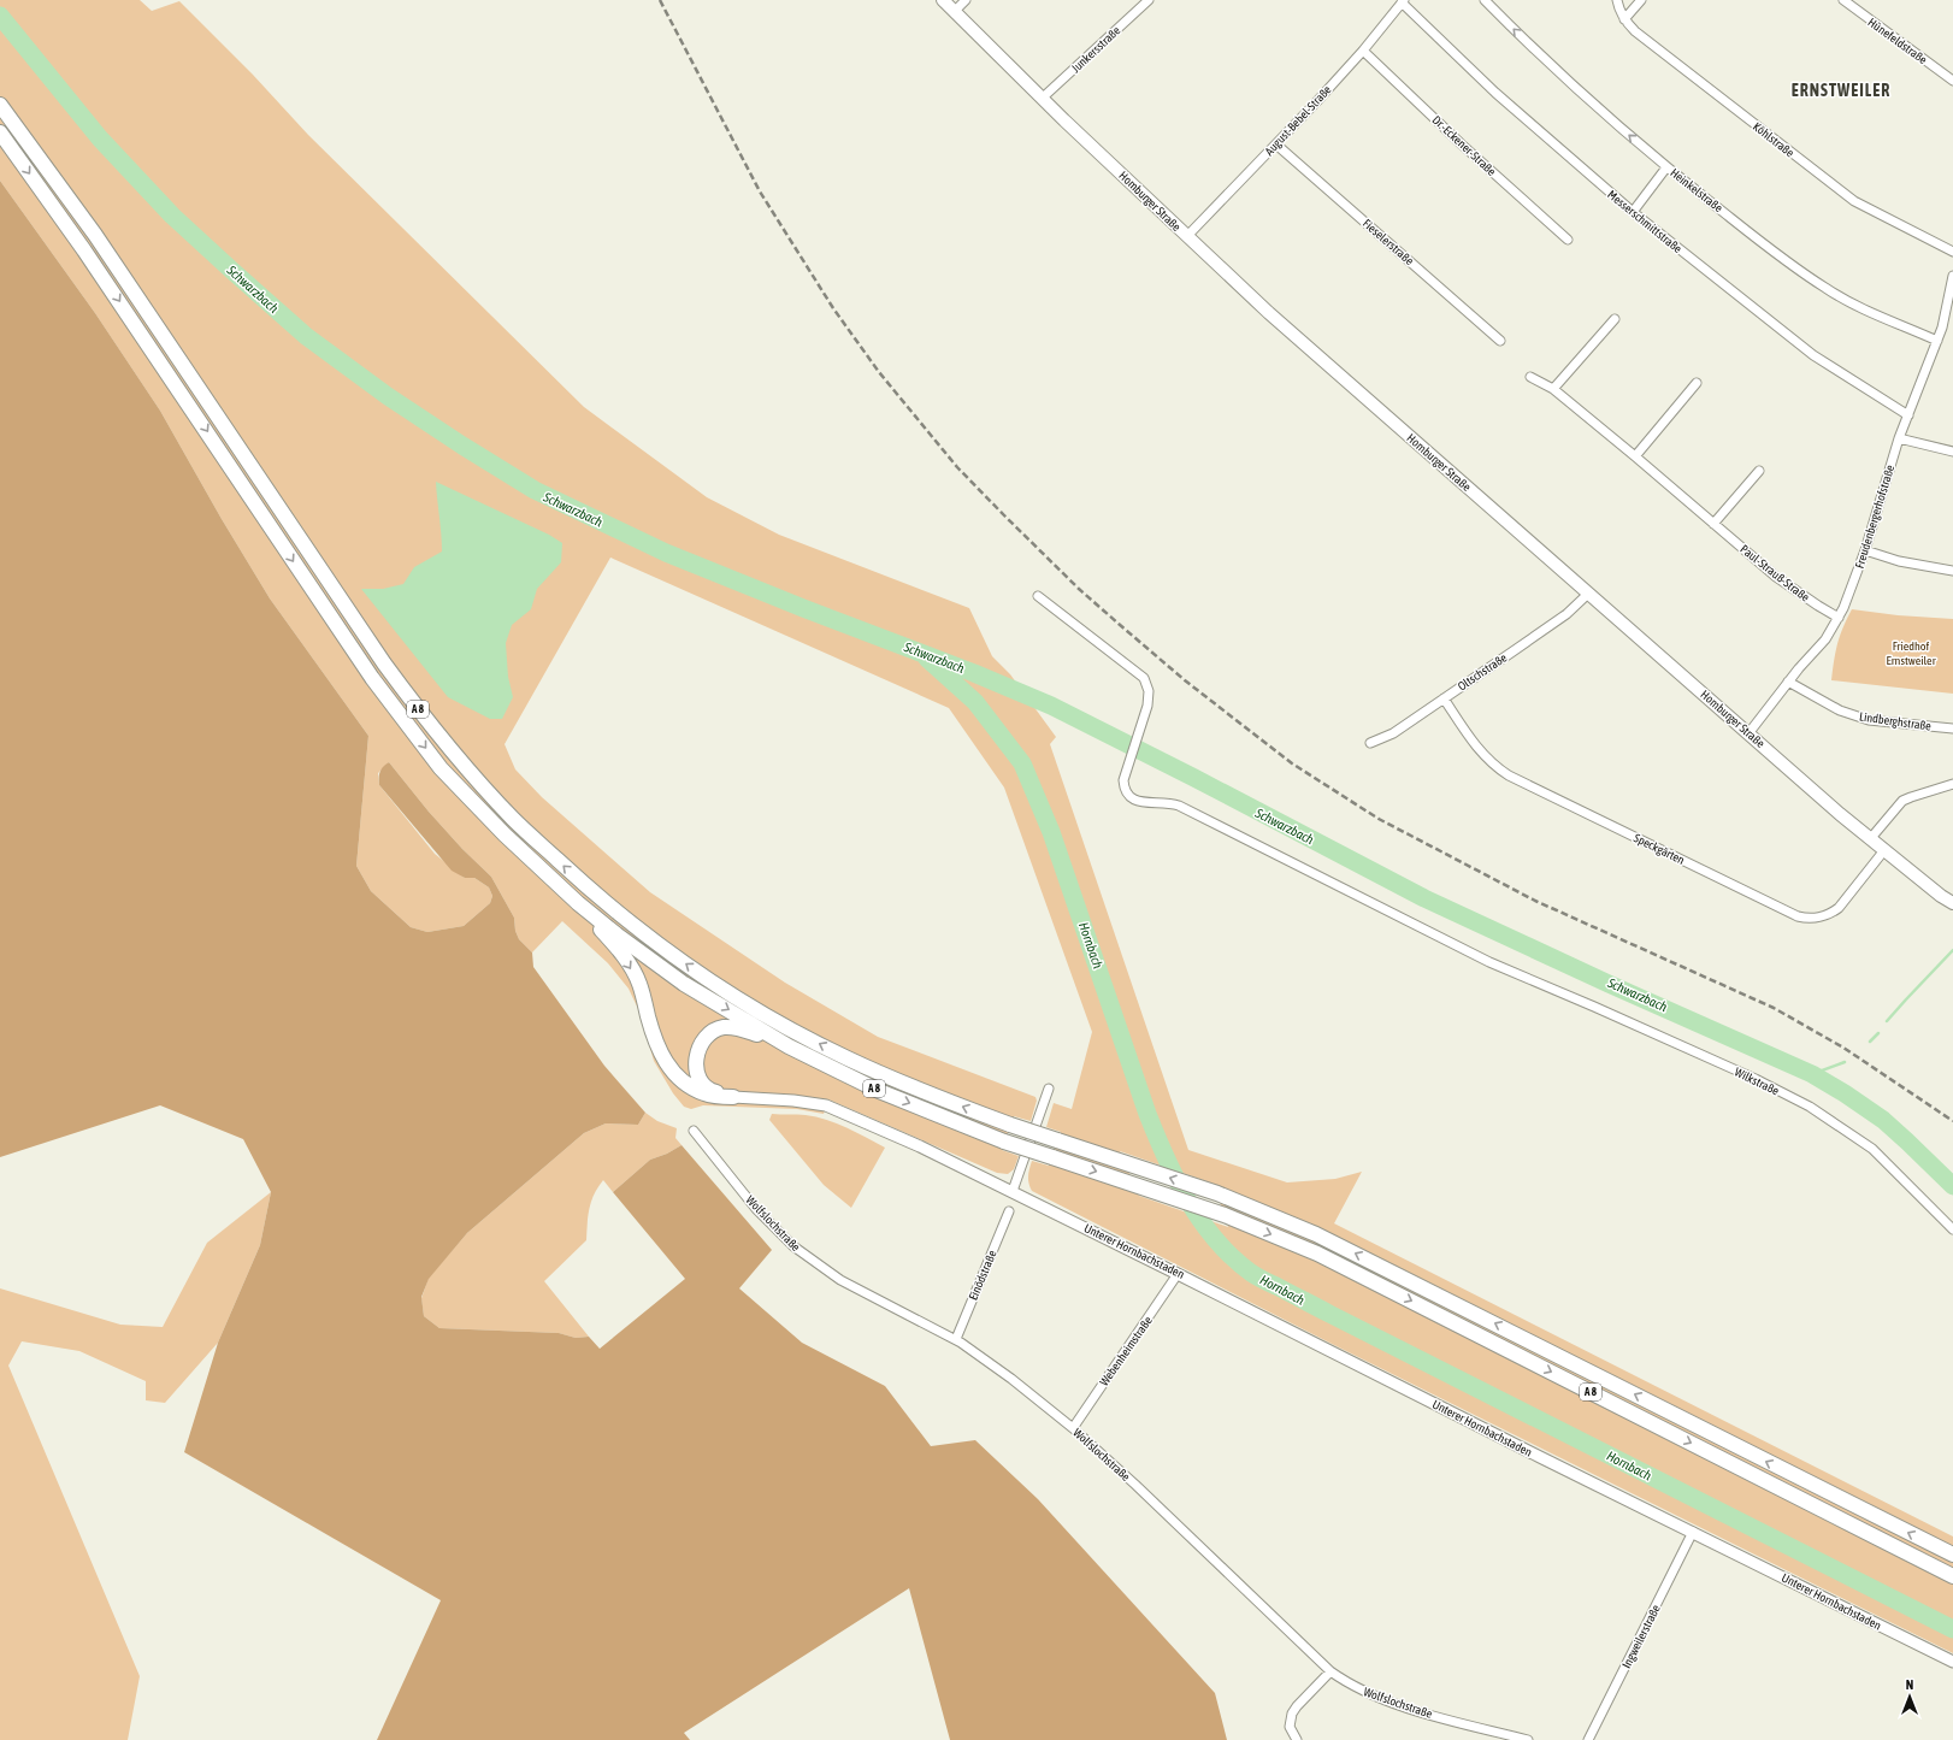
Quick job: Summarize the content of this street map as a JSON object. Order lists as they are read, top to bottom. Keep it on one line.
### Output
{"streets":{"highway":["A 8"],"main road":["Homburger Straße"],"street":["Hünefeldstraße","Junkersstraße","August-Bebel-Straße","Köhlstraße","Dr.-Eckener-Straße","Heinkelstraße","Messerschmittstraße","Fieselerstraße","Freudenbergerhofstraße","Paul-Strauß-Straße","Oltschstraße","Lindberghstraße","Speckgärten","Wilkstraße","Wolfslochstraße","Unterer Hornbachstaden","Einödstraße","Webenheimstraße","Ingweilerstraße"]},"crossings":[["Junkersstraße","Homburger Straße"],["August-Bebel-Straße","Dr.-Eckener-Straße"],["August-Bebel-Straße","Homburger Straße"],["August-Bebel-Straße","Messerschmittstraße"],["August-Bebel-Straße","Fieselerstraße"],["Heinkelstraße","Freudenbergerhofstraße"],["Homburger Straße","Freudenbergerhofstraße"],["Homburger Straße","Oltschstraße"],["Homburger Straße","Speckgärten"],["Messerschmittstraße","Freudenbergerhofstraße"],["Freudenbergerhofstraße","Paul-Strauß-Straße"],["Freudenbergerhofstraße","Lindberghstraße"],["Oltschstraße","Speckgärten"],["Wolfslochstraße","Einödstraße"],["Wolfslochstraße","Webenheimstraße"],["Unterer Hornbachstaden","Webenheimstraße"],["Unterer Hornbachstaden","Ingweilerstraße"]],"one_way":["Heinkelstraße"],"districts":["ERNSTWEILER"],"water":["Schwarzbach","Hornbach"],"parks":["Friedhof Ernstweiler"],"north":"top"}
